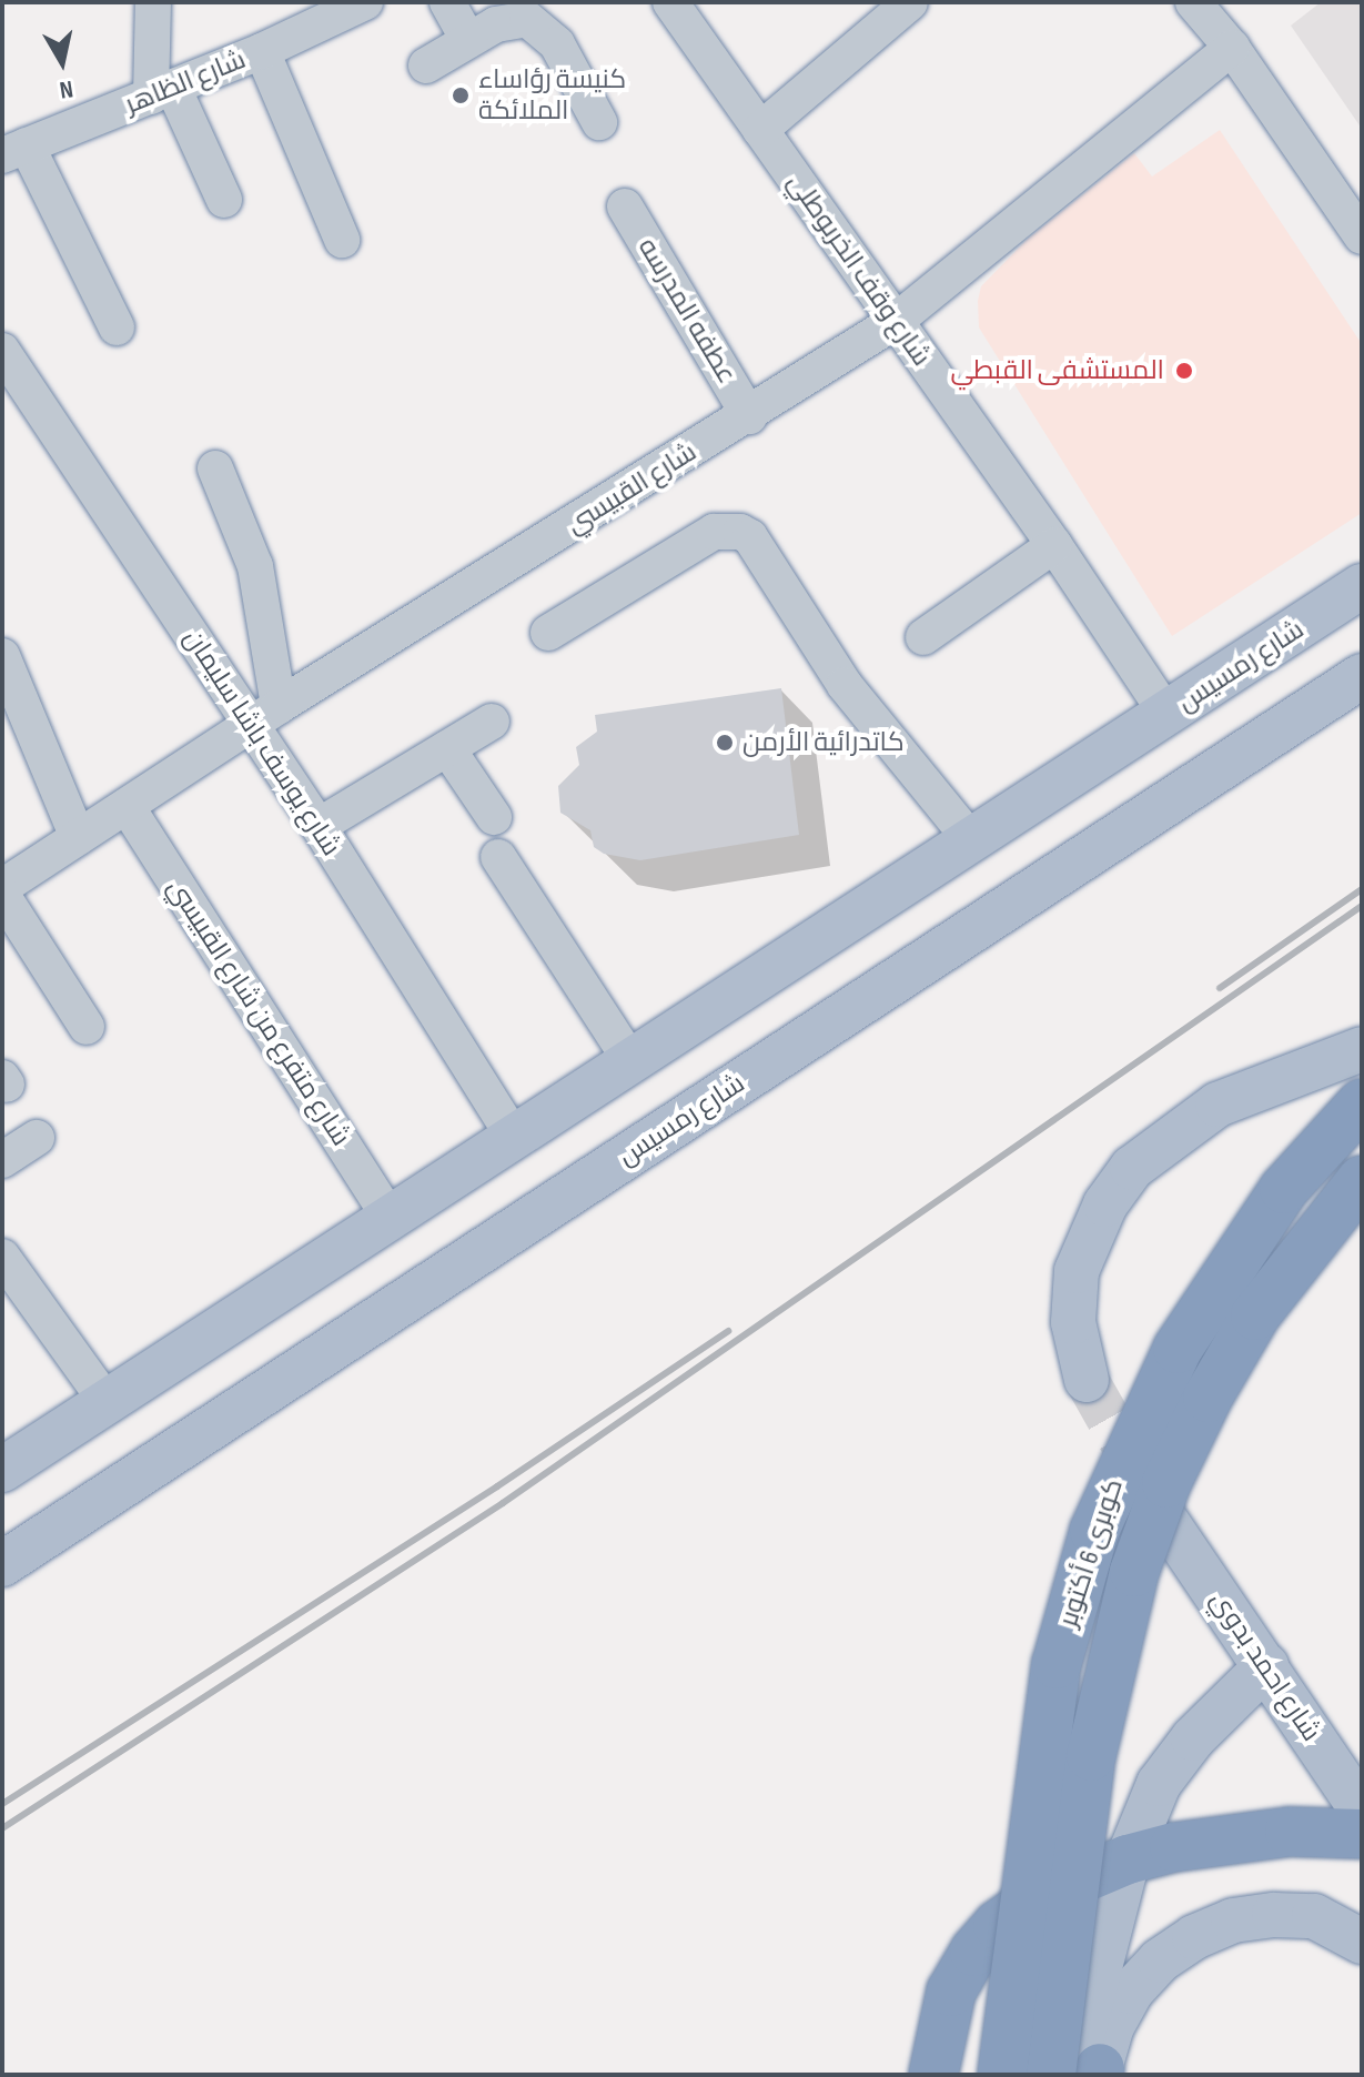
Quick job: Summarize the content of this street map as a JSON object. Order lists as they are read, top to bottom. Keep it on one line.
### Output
{"streets":{"highway":["كوبرى 6 أكتوبر"],"main road":["شارع رمسيس","شارع احمد بدوي"],"street":["شارع الظاهر","شارع وقف الخربوطلي","عطفه المدرسه","شارع القبيسي","شارع يوسف باشا سليمان","شارع متفرع من شارع القبيسي"]},"crossings":[["شارع وقف الخربوطلي","شارع القبيسي"],["شارع وقف الخربوطلي","شارع رمسيس"],["عطفه المدرسه","شارع القبيسي"],["شارع القبيسي","شارع يوسف باشا سليمان"],["شارع القبيسي","شارع متفرع من شارع القبيسي"],["شارع رمسيس","شارع يوسف باشا سليمان"],["شارع رمسيس","شارع متفرع من شارع القبيسي"]],"places":["كنيسة رؤاساء الملائكة","المستشفى القبطي","كاتدرائية الأرمن"],"north":"bottom"}
